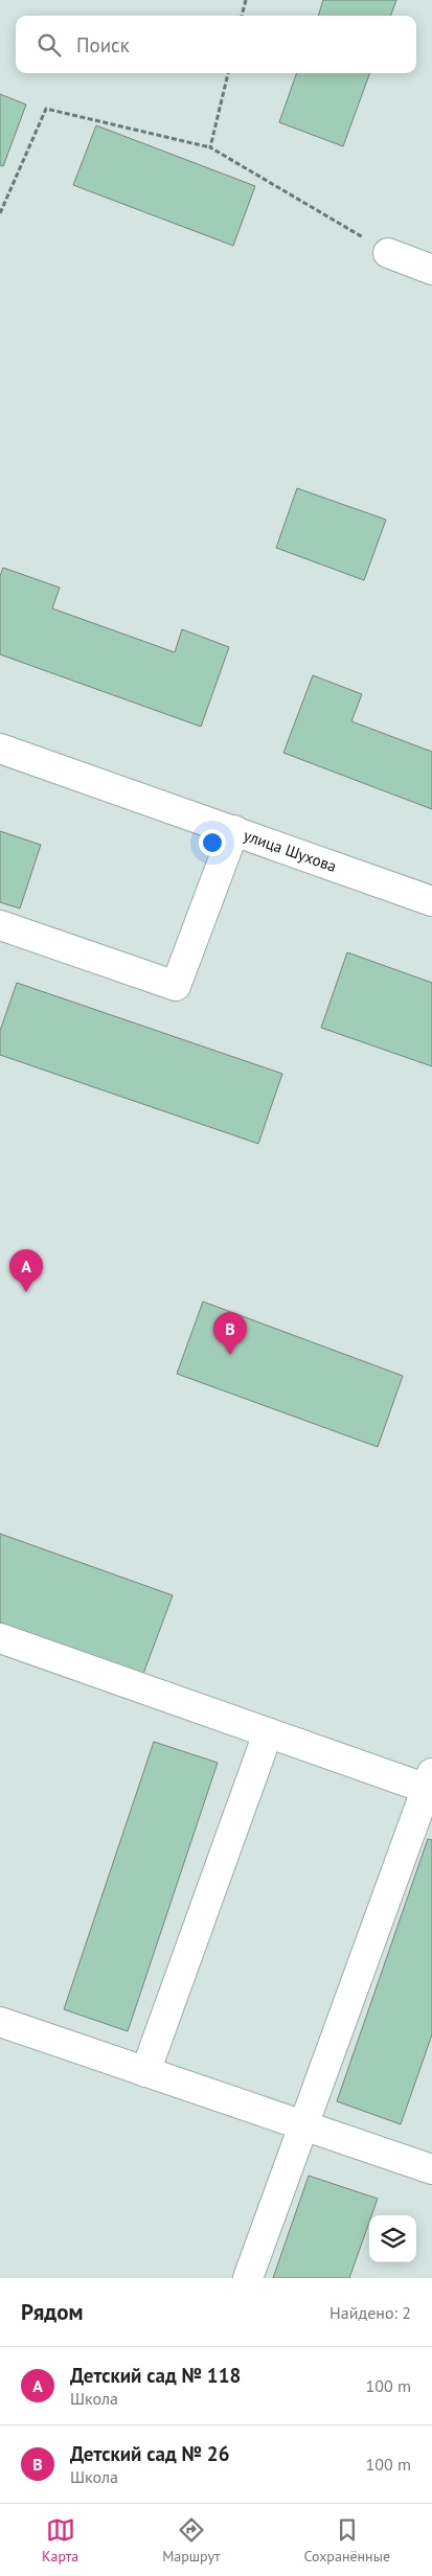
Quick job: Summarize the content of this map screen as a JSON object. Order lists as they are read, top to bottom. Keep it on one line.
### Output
{"streets":{"street":["улица Шухова"]},"page":{"search":"Поиск","pins":["A","B"],"heading":["Рядом","Найдено: 2"],"list":[{"mark":"A","name":"Детский сад № 118","note":"Школа","value":"100 m"},{"mark":"B","name":"Детский сад № 26","note":"Школа","value":"100 m"}],"nav":["Карта","Маршрут","Сохранённые"]}}
